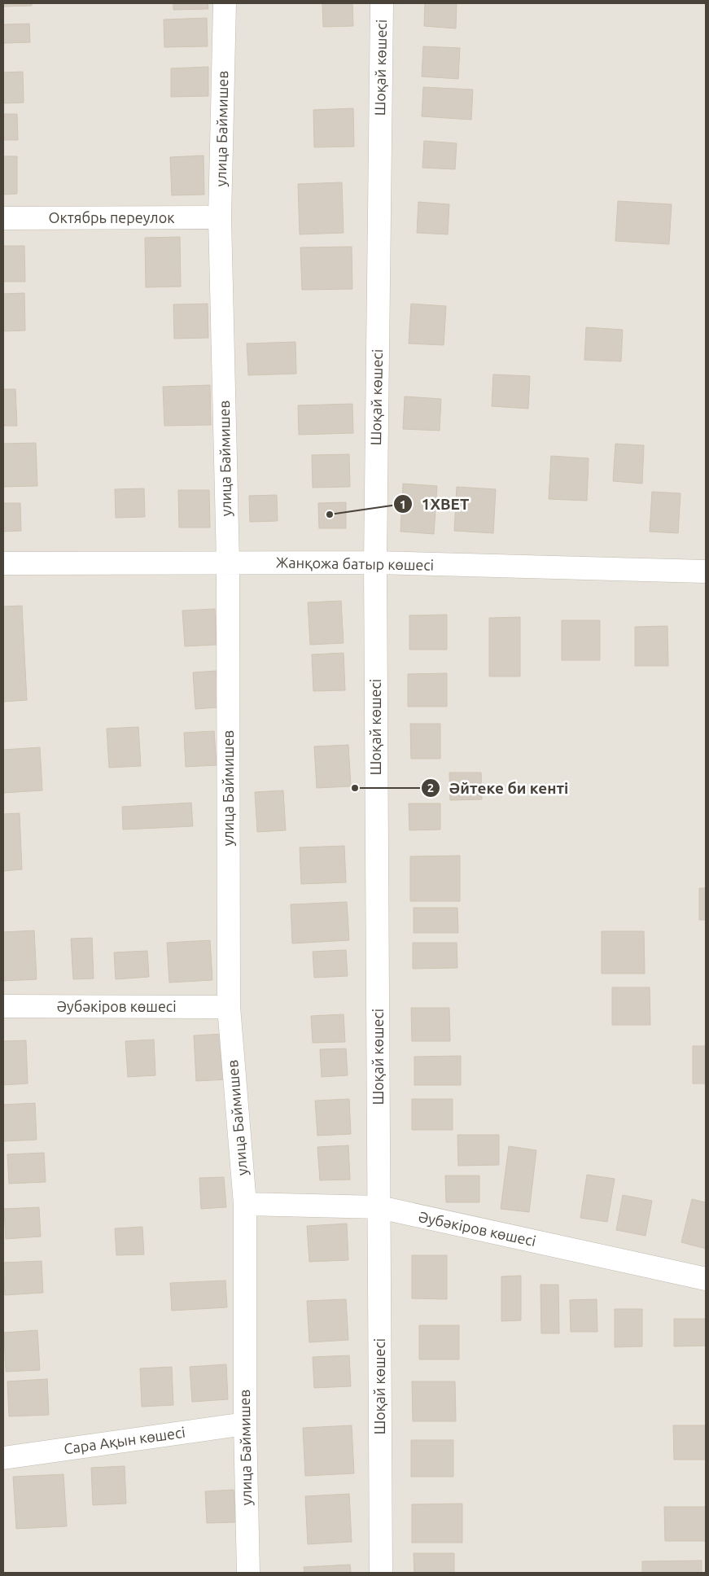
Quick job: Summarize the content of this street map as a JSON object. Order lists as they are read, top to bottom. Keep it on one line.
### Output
{"streets":{"street":["Шоқай көшесі","улица Баймишев","Октябрь переулок","Жанқожа батыр көшесі","Әубәкіров көшесі","Сара Ақын көшесі"]},"crossings":[["Шоқай көшесі","Жанқожа батыр көшесі"],["Шоқай көшесі","Әубәкіров көшесі"],["улица Баймишев","Октябрь переулок"],["улица Баймишев","Жанқожа батыр көшесі"],["улица Баймишев","Әубәкіров көшесі"],["улица Баймишев","Сара Ақын көшесі"]],"places":["1XBET","Әйтеке би кенті"]}
